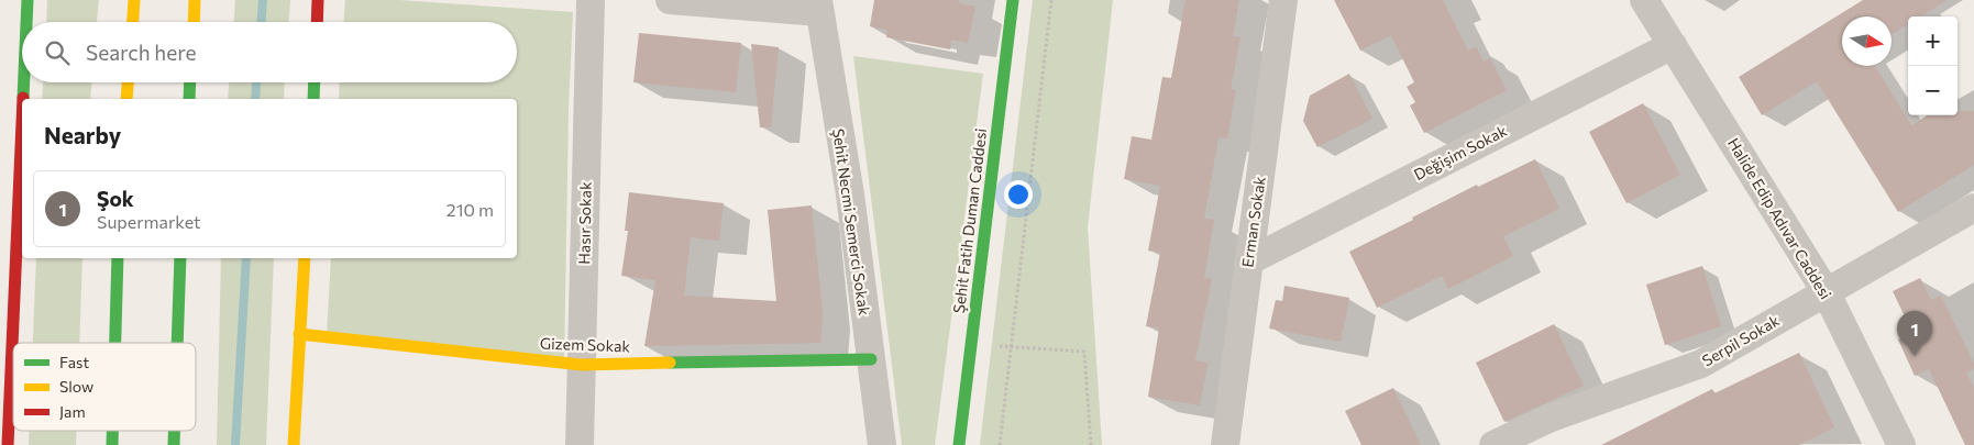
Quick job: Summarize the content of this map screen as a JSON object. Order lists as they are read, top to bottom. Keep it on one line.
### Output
{"streets":{"main road":["Şehit Fatih Duman Caddesi","Gizem Sokak"],"street":["Değişim Sokak","Halide Edip Adıvar Caddesi","Şehit Necmi Semerci Sokak","Erman Sokak","Hasır Sokak","Serpil Sokak"]},"crossings":[["Değişim Sokak","Halide Edip Adıvar Caddesi"],["Değişim Sokak","Erman Sokak"],["Halide Edip Adıvar Caddesi","Serpil Sokak"],["Şehit Necmi Semerci Sokak","Gizem Sokak"],["Hasır Sokak","Gizem Sokak"]],"legend":["Fast","Slow","Jam"],"north":"right","page":{"map_buttons":["+","−"],"search":"Search here","heading":"Nearby","list":[{"mark":"1","name":"Şok","note":"Supermarket","value":"210 m"}],"pins":"1"}}
